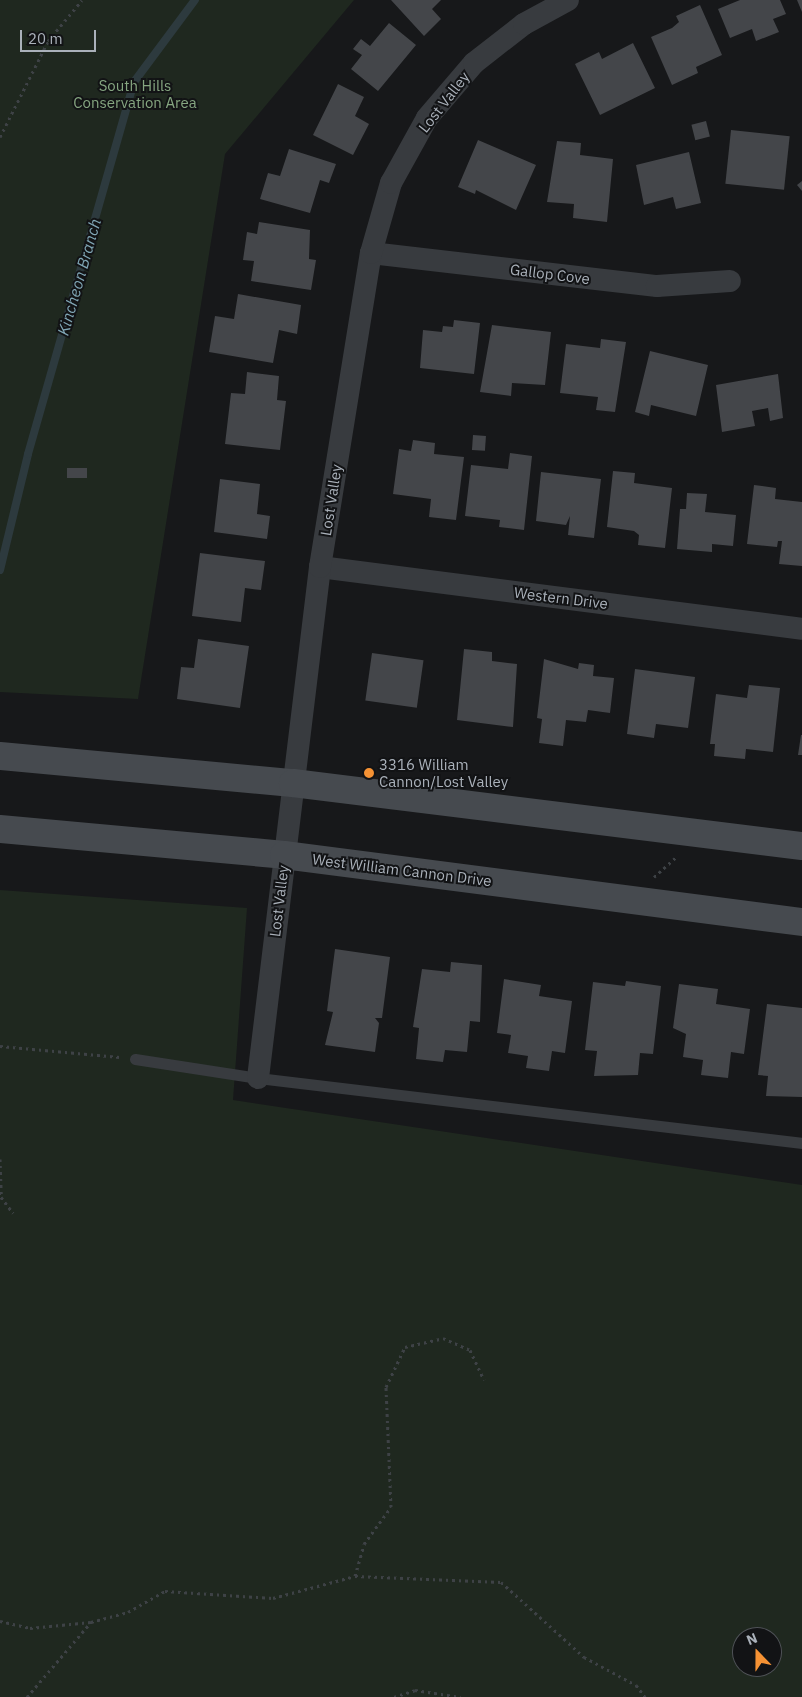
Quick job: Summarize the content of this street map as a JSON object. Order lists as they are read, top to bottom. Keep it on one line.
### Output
{"streets":{"main road":["West William Cannon Drive"],"street":["Lost Valley","Gallop Cove","Western Drive"]},"crossings":[["Lost Valley","Gallop Cove"],["Lost Valley","Western Drive"],["Lost Valley","West William Cannon Drive"]],"water":["Kincheon Branch"],"parks":["South Hills Conservation Area"],"places":["3316 William Cannon/Lost Valley"],"scale_bar":"20 m","north":"top"}
